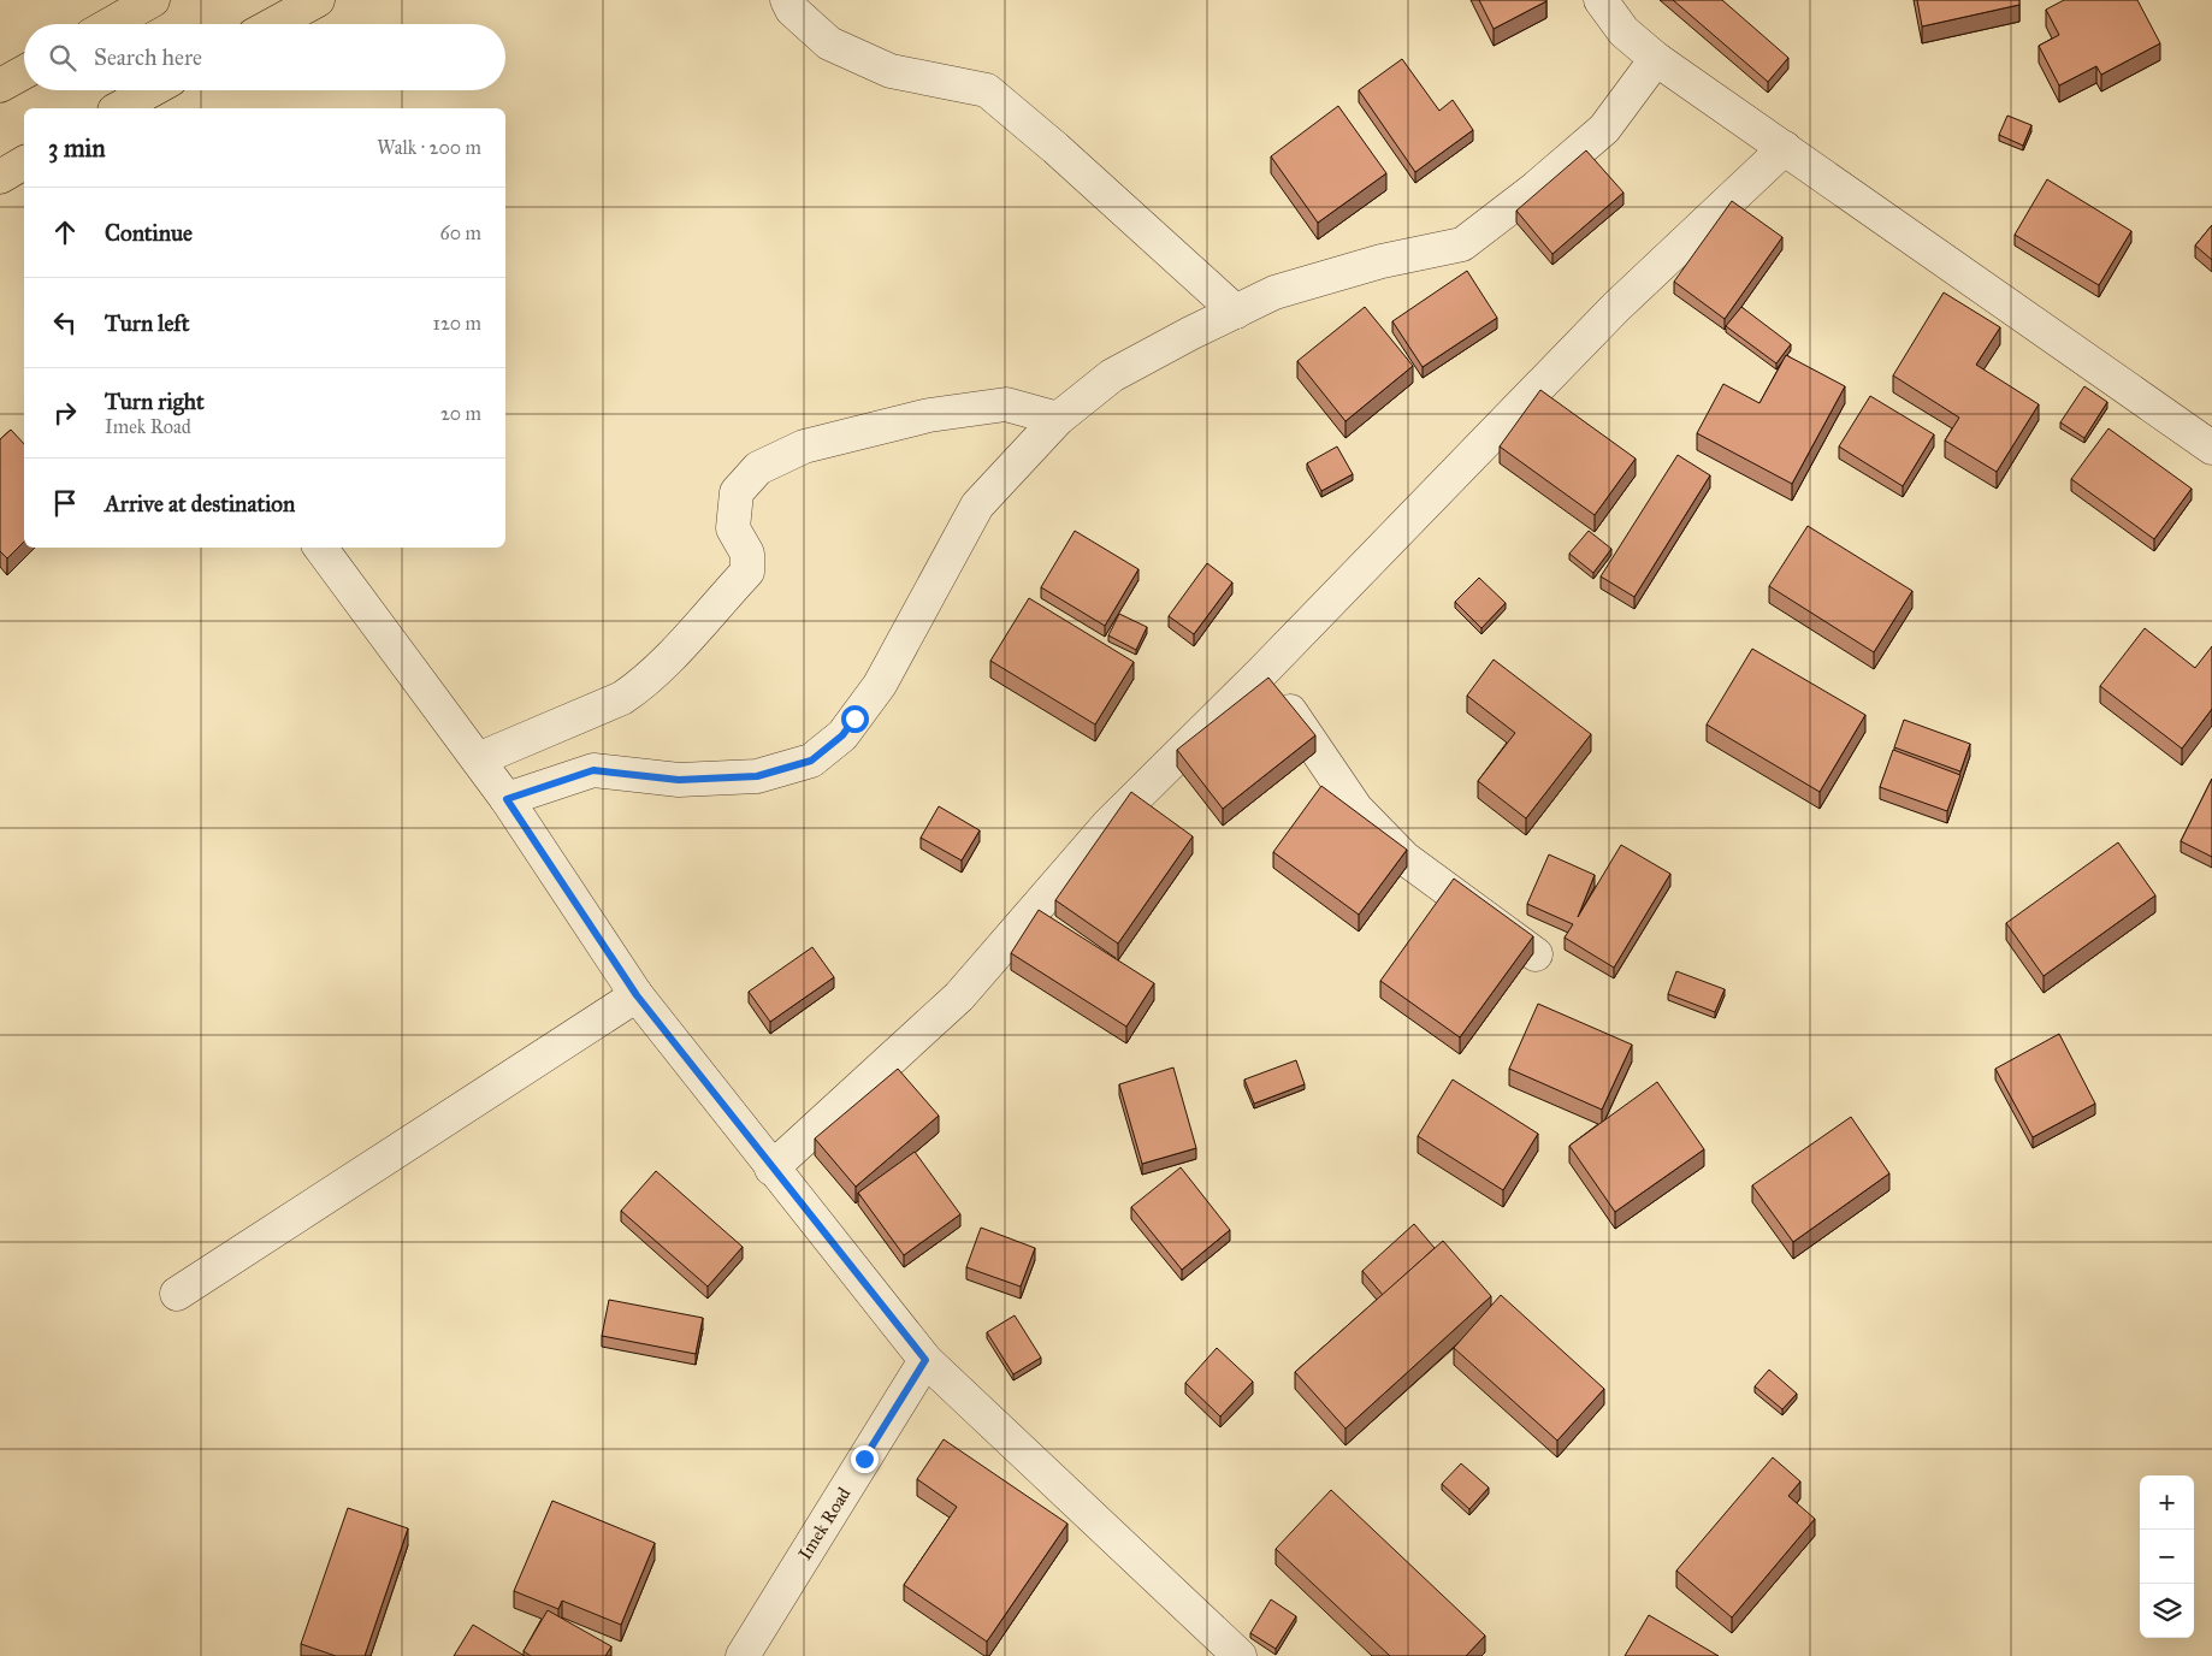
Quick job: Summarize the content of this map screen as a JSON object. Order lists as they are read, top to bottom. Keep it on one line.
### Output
{"streets":{"street":["Imek Road"]},"page":{"search":"Search here","heading":["3 min","Walk · 200 m"],"list":[["Continue","60 m"],["Turn left","120 m"],["Turn right","Imek Road","20 m"],"Arrive at destination"],"map_buttons":["+","−"]}}
